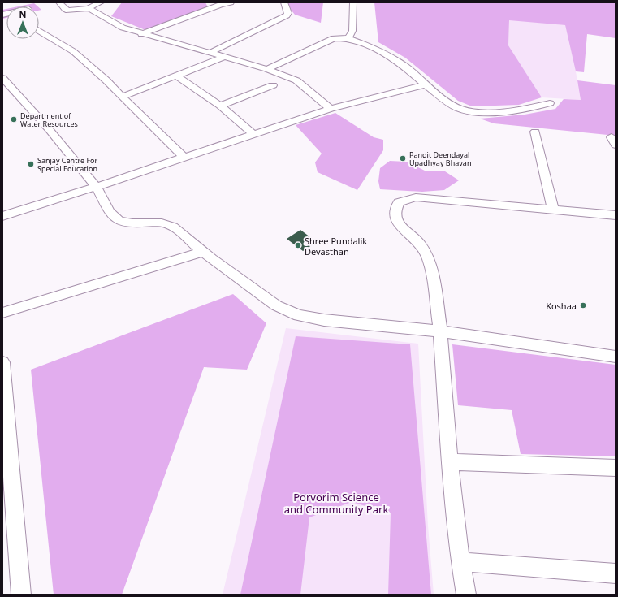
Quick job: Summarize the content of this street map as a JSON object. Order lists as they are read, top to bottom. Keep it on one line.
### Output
{"parks":["Porvorim Science and Community Park"],"places":["Department of Water Resources","Pandit Deendayal Upadhyay Bhavan","Sanjay Centre For Special Education","Shree Pundalik Devasthan","Koshaa"],"north":"top"}
